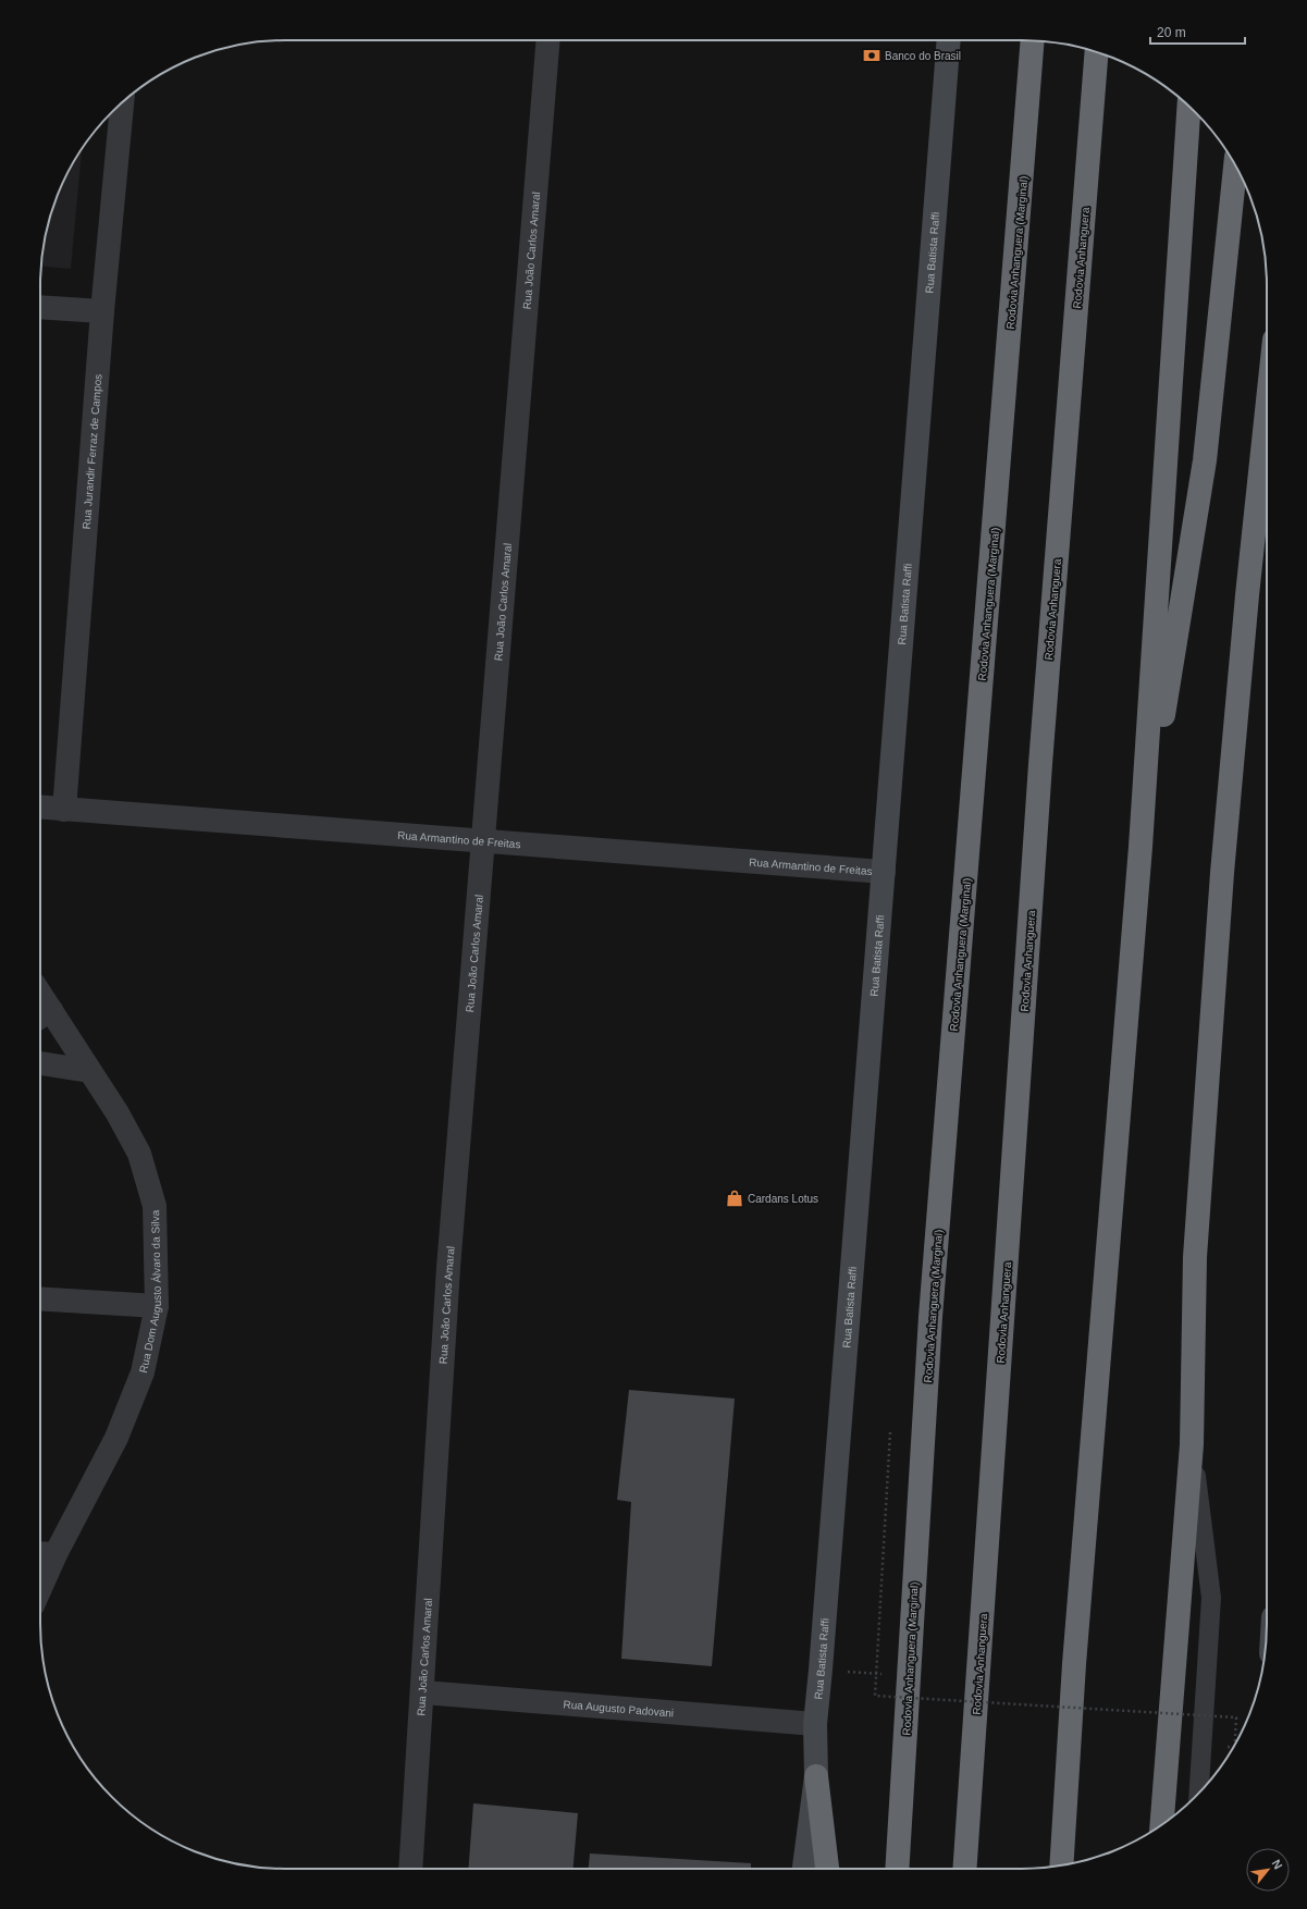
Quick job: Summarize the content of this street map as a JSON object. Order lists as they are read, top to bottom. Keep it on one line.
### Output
{"streets":{"highway":["Rodovia Anhanguera (Marginal)","Rodovia Anhanguera"],"street":["Rua João Carlos Amaral","Rua Batista Raffi","Rua Jurandir Ferraz de Campos","Rua Armantino de Freitas","Rua Dom Augusto Álvaro da Silva","Rua Augusto Padovani"]},"crossings":[["Rua João Carlos Amaral","Rua Armantino de Freitas"],["Rua João Carlos Amaral","Rua Augusto Padovani"],["Rua Batista Raffi","Rua Armantino de Freitas"],["Rua Batista Raffi","Rua Augusto Padovani"],["Rua Jurandir Ferraz de Campos","Rua Armantino de Freitas"]],"places":{"bank":["Banco do Brasil"],"shop":["Cardans Lotus"]},"scale_bar":"20 m","north":"top right"}
